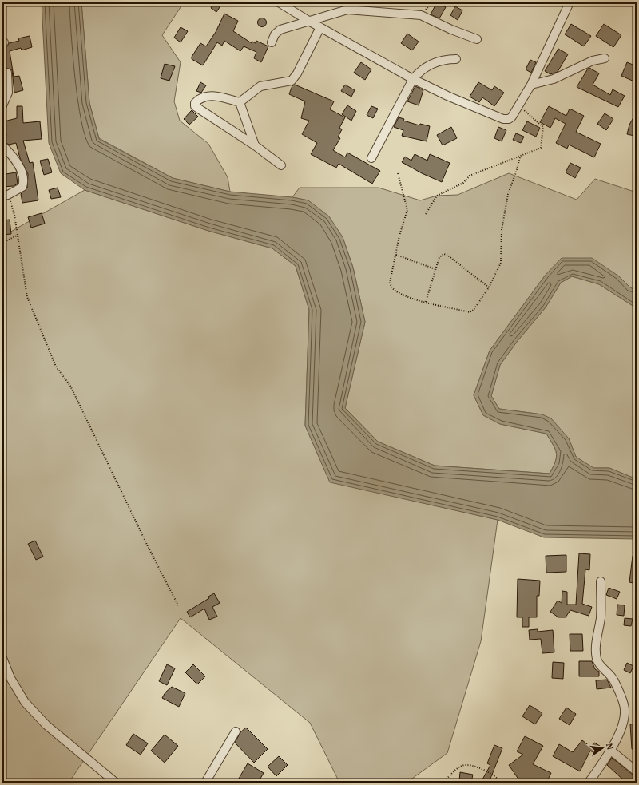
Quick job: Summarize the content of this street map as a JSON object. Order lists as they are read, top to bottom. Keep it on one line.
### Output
{"north":"right"}
